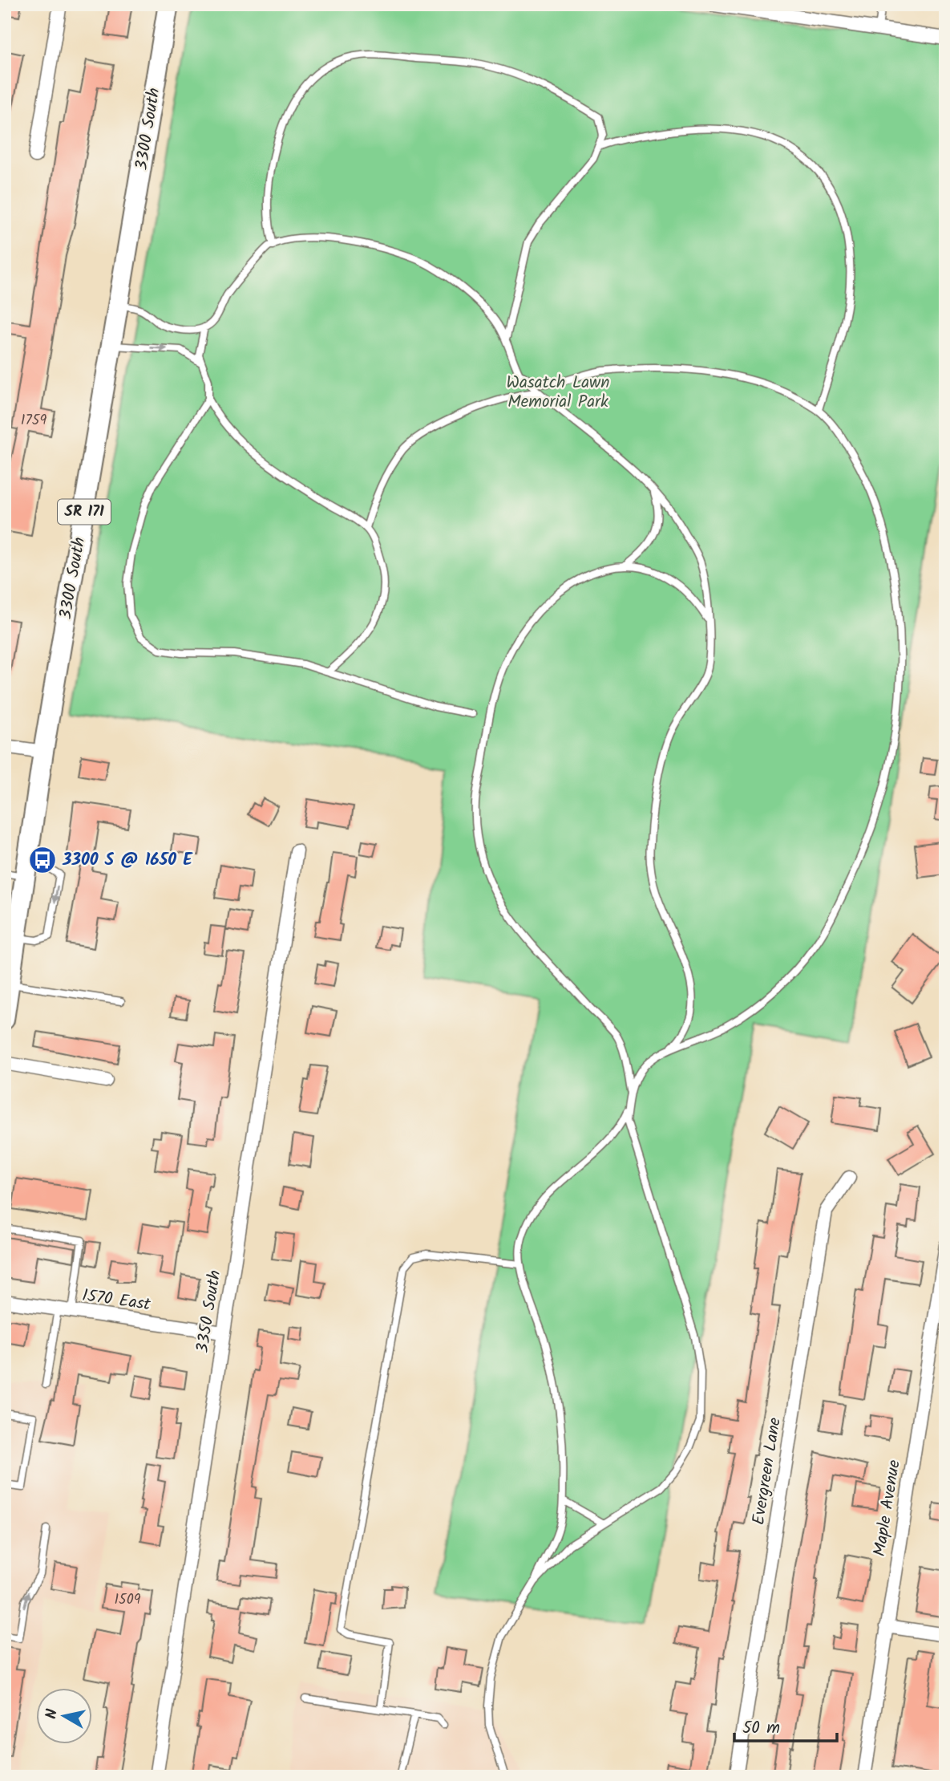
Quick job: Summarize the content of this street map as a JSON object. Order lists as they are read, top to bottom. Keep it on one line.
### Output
{"streets":{"main road":["3300 South","SR 171"],"street":["1570 East","3350 South","Evergreen Lane","Maple Avenue"]},"crossings":[["1570 East","3350 South"]],"parks":["Wasatch Lawn Memorial Park"],"places":{"bus stop":["3300 S @ 1650 E"]},"house_numbers":["1759","1509"],"scale_bar":"50 m","north":"left"}
